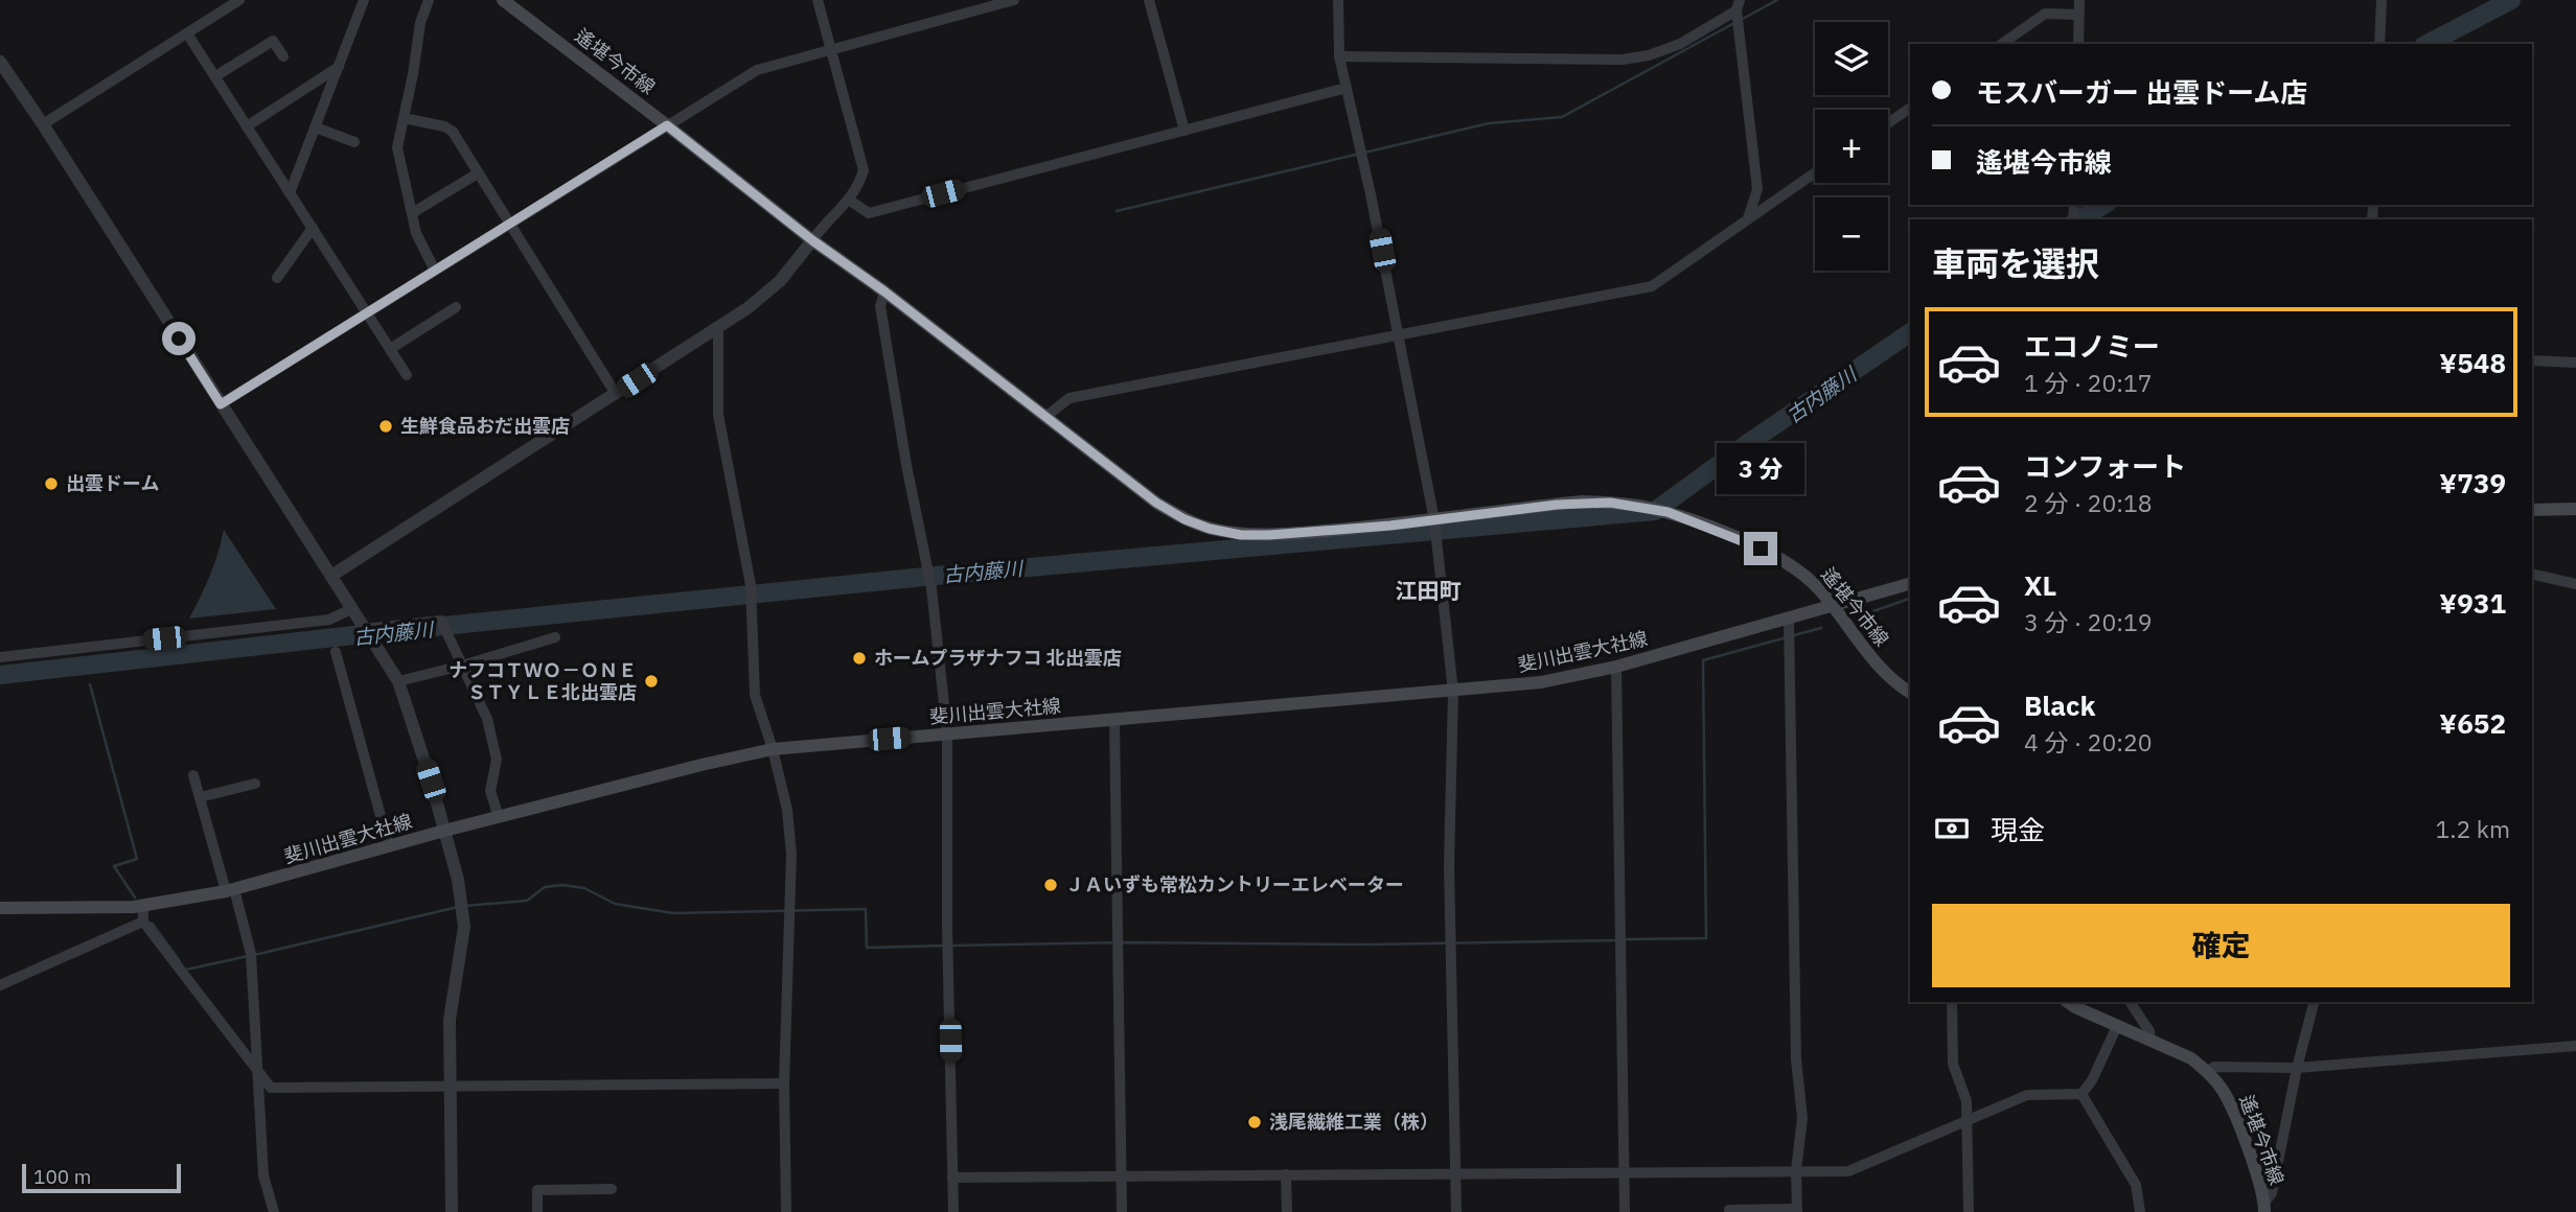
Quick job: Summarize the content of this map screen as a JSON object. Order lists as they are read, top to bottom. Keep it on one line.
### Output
{"streets":{"main road":["遙堪今市線","斐川出雲大社線"]},"crossings":[["遙堪今市線","斐川出雲大社線"]],"districts":["江田町"],"water":["古内藤川"],"places":["生鮮食品おだ出雲店","出雲ドーム","ホームプラザナフコ 北出雲店","ナフコＴＷＯ－ＯＮＥ ＳＴＹＬＥ北出雲店","ＪＡいずも常松カントリーエレベーター","浅尾繊維工業（株）"],"scale_bar":"100 m","page":{"map_buttons":["+","−"],"banner":["モスバーガー 出雲ドーム店","遙堪今市線"],"heading":"車両を選択","list":[{"name":"エコノミー","note":"1 分 · 20:17","value":"¥548"},{"name":"コンフォート","note":"2 分 · 20:18","value":"¥739"},{"name":"XL","note":"3 分 · 20:19","value":"¥931"},{"name":"Black","note":"4 分 · 20:20","value":"¥652"}],"bubble":"3 分","pay":["現金","1.2 km"],"buttons":"確定","scale":"100 m"}}
